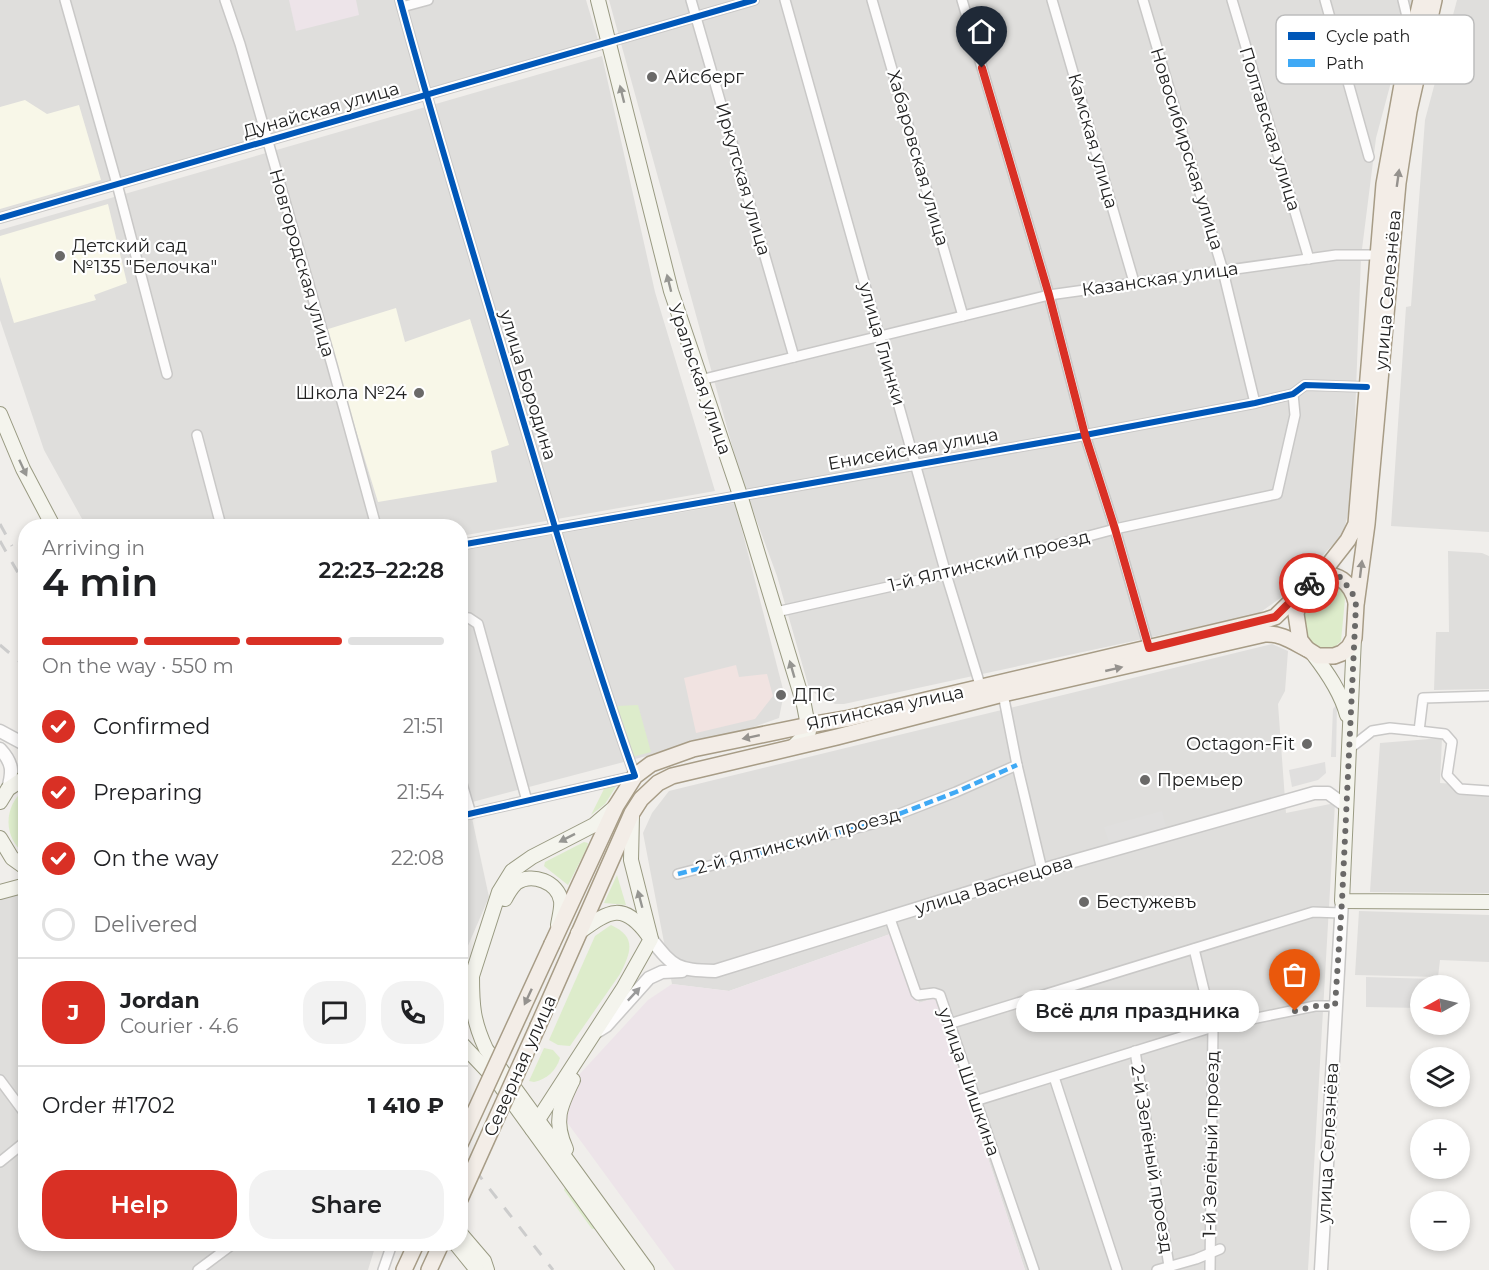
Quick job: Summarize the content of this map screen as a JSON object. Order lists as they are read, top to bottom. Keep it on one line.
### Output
{"streets":{"main road":["улица Селезнёва","Уральская улица","Ялтинская улица","Северная улица"],"street":["Дунайская улица","Полтавская улица","Камская улица","Новосибирская улица","Хабаровская улица","Иркутская улица","Новгородская улица","Казанская улица","улица Глинки","улица Бородина","Енисейская улица","1-й Ялтинский проезд","2-й Ялтинский проезд","улица Васнецова","улица Шишкина","1-й Зелёный проезд","2-й Зелёный проезд"]},"crossings":[["Дунайская улица","Иркутская улица"],["Дунайская улица","Новгородская улица"],["Дунайская улица","Уральская улица"],["Дунайская улица","улица Бородина"],["Полтавская улица","Казанская улица"],["Камская улица","Казанская улица"],["Новосибирская улица","Казанская улица"],["Новосибирская улица","Енисейская улица"],["Хабаровская улица","Казанская улица"],["Иркутская улица","Казанская улица"],["Казанская улица","улица Селезнёва"],["Казанская улица","улица Глинки"],["Казанская улица","Уральская улица"],["улица Селезнёва","Енисейская улица"],["улица Селезнёва","Ялтинская улица"],["улица Селезнёва","улица Васнецова"],["улица Глинки","Енисейская улица"],["улица Глинки","1-й Ялтинский проезд"],["улица Глинки","Ялтинская улица"],["Уральская улица","Енисейская улица"],["Уральская улица","1-й Ялтинский проезд"],["Уральская улица","Ялтинская улица"],["улица Бородина","Енисейская улица"],["улица Бородина","Ялтинская улица"],["улица Бородина","Северная улица"],["Енисейская улица","1-й Ялтинский проезд"],["Ялтинская улица","Северная улица"],["улица Васнецова","улица Шишкина"]],"one_way":["Уральская улица"],"places":["Айсберг","Детский сад №135 \"Белочка\"","Школа №24","ДПС","Octagon-Fit","Премьер","Бестужевъ","Всё для праздника"],"legend":["Cycle path","Path"],"north":"left","page":{"heading":["4 min","Arriving in","22:23–22:28"],"panel":["Jordan","Courier · 4.6","Order #1702","1 410 ₽"],"bar":"On the way · 550 m","list":[["Confirmed","21:51"],["Preparing","21:54"],["On the way","22:08"],"Delivered"],"map_buttons":["+","−"],"round":"J","bubble":"Всё для праздника","buttons":["Help","Share"]}}
